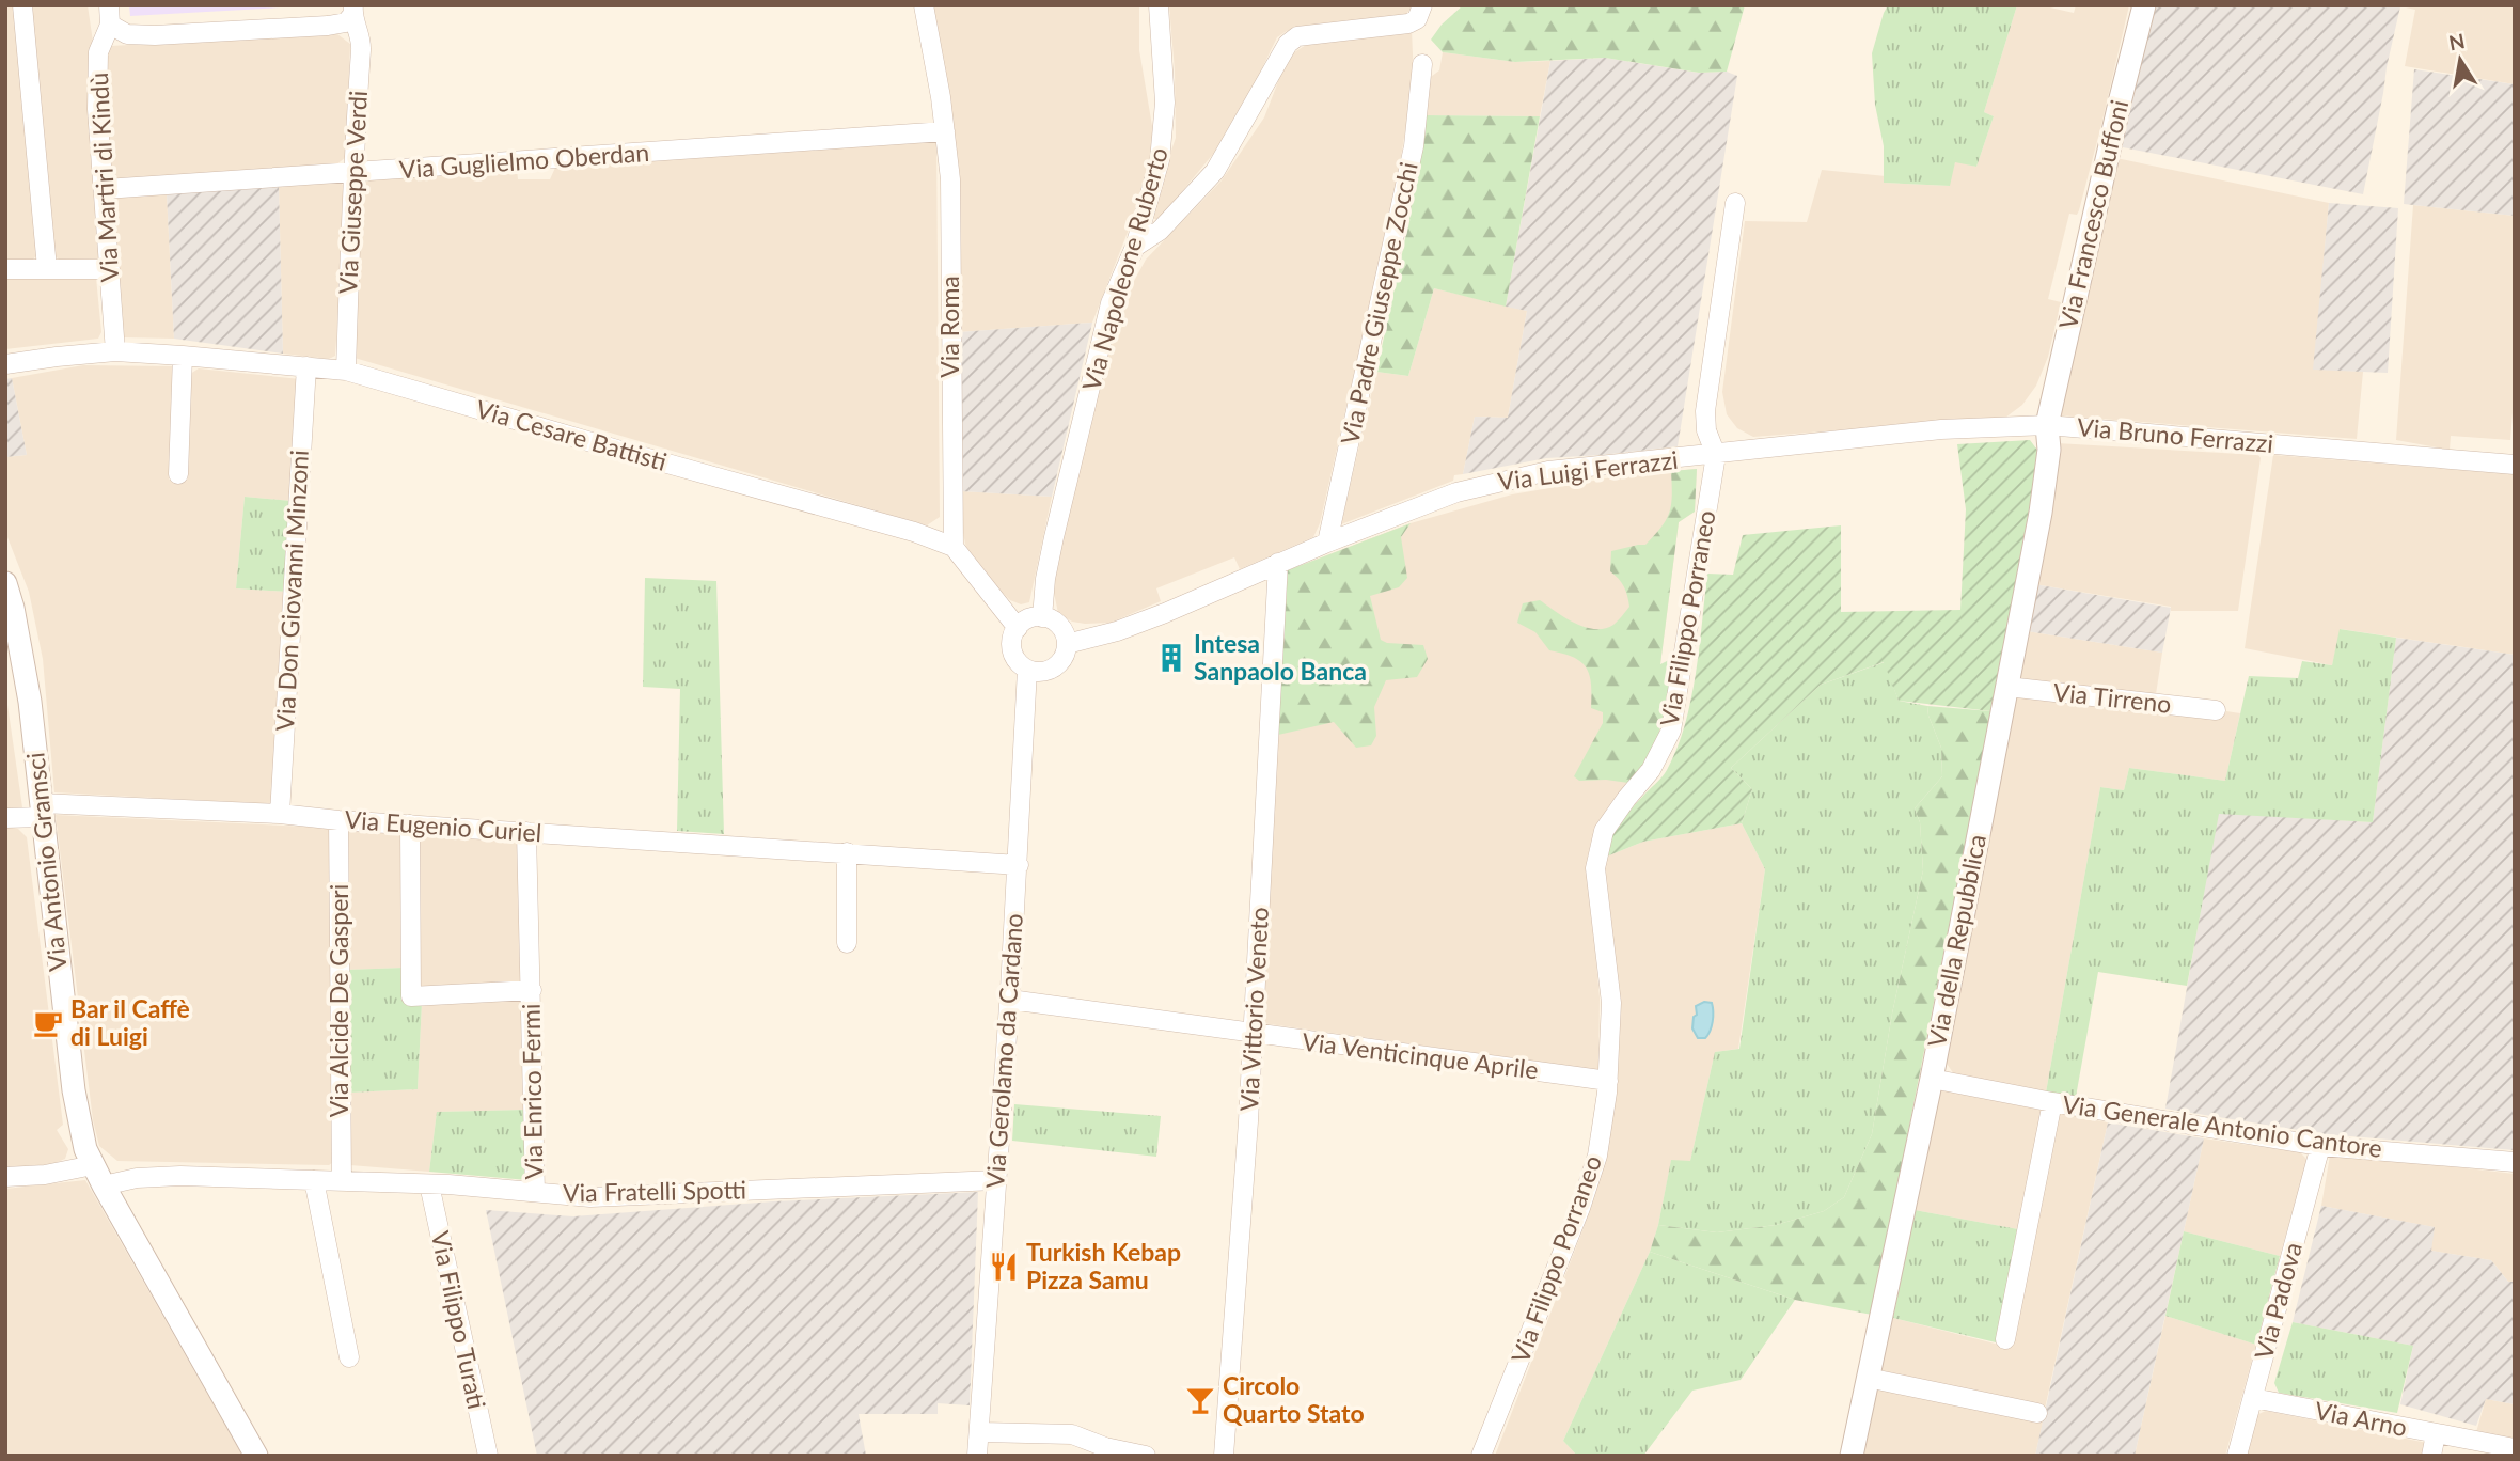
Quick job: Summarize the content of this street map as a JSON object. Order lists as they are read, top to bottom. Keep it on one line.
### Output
{"streets":{"street":["Via Guglielmo Oberdan","Via Martiri di Kindù","Via Giuseppe Verdi","Via Francesco Buffoni","Via Napoleone Ruberto","Via Padre Giuseppe Zocchi","Via Roma","Via Cesare Battisti","Via Bruno Ferrazzi","Via Luigi Ferrazzi","Via Don Giovanni Minzoni","Via Filippo Porraneo","Via Tirreno","Via Eugenio Curiel","Via Antonio Gramsci","Via della Repubblica","Via Alcide De Gasperi","Via Vittorio Veneto","Via Gerolamo da Cardano","Via Venticinque Aprile","Via Enrico Fermi","Via Generale Antonio Cantore","Via Fratelli Spotti","Via Padova","Via Filippo Turati","Via Arno"]},"crossings":[["Via Guglielmo Oberdan","Via Martiri di Kindù"],["Via Guglielmo Oberdan","Via Giuseppe Verdi"],["Via Guglielmo Oberdan","Via Roma"],["Via Martiri di Kindù","Via Giuseppe Verdi"],["Via Martiri di Kindù","Via Cesare Battisti"],["Via Giuseppe Verdi","Via Cesare Battisti"],["Via Francesco Buffoni","Via Bruno Ferrazzi"],["Via Francesco Buffoni","Via Luigi Ferrazzi"],["Via Francesco Buffoni","Via della Repubblica"],["Via Napoleone Ruberto","Via Luigi Ferrazzi"],["Via Napoleone Ruberto","Via Gerolamo da Cardano"],["Via Padre Giuseppe Zocchi","Via Luigi Ferrazzi"],["Via Roma","Via Cesare Battisti"],["Via Cesare Battisti","Via Don Giovanni Minzoni"],["Via Bruno Ferrazzi","Via Luigi Ferrazzi"],["Via Bruno Ferrazzi","Via della Repubblica"],["Via Luigi Ferrazzi","Via Filippo Porraneo"],["Via Luigi Ferrazzi","Via della Repubblica"],["Via Luigi Ferrazzi","Via Vittorio Veneto"],["Via Luigi Ferrazzi","Via Gerolamo da Cardano"],["Via Don Giovanni Minzoni","Via Eugenio Curiel"],["Via Filippo Porraneo","Via Venticinque Aprile"],["Via Tirreno","Via della Repubblica"],["Via Eugenio Curiel","Via Antonio Gramsci"],["Via Eugenio Curiel","Via Alcide De Gasperi"],["Via Eugenio Curiel","Via Gerolamo da Cardano"],["Via Eugenio Curiel","Via Enrico Fermi"],["Via Antonio Gramsci","Via Fratelli Spotti"],["Via della Repubblica","Via Generale Antonio Cantore"],["Via Alcide De Gasperi","Via Fratelli Spotti"],["Via Vittorio Veneto","Via Venticinque Aprile"],["Via Gerolamo da Cardano","Via Venticinque Aprile"],["Via Gerolamo da Cardano","Via Fratelli Spotti"],["Via Enrico Fermi","Via Fratelli Spotti"],["Via Generale Antonio Cantore","Via Padova"],["Via Fratelli Spotti","Via Filippo Turati"],["Via Padova","Via Arno"]],"places":{"building":["Intesa Sanpaolo Banca"],"cafe":["Bar il Caffè di Luigi"],"restaurant":["Turkish Kebap Pizza Samu"],"bar":["Circolo Quarto Stato"]},"north":"top"}
